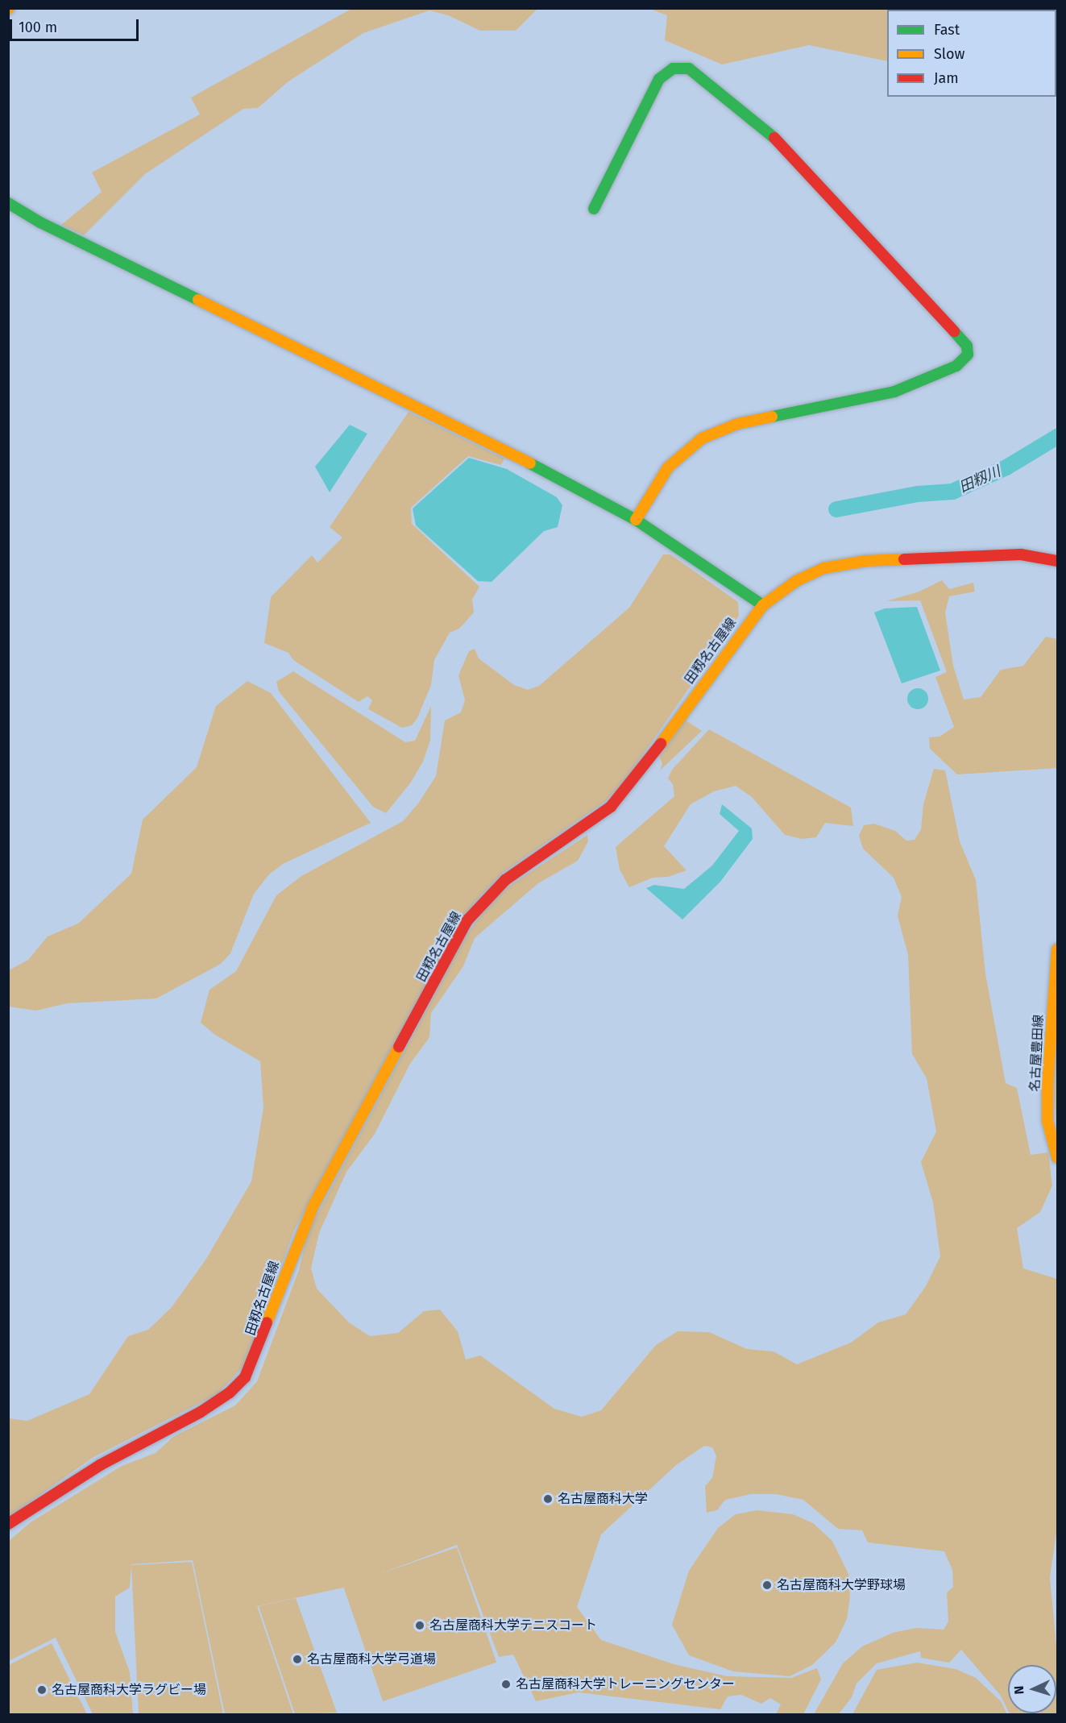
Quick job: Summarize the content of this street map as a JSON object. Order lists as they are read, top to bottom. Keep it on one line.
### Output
{"streets":{"street":["田籾名古屋線","名古屋豊田線"]},"water":["田籾川"],"places":["名古屋商科大学","名古屋商科大学野球場","名古屋商科大学テニスコート","名古屋商科大学弓道場","名古屋商科大学トレーニングセンター","名古屋商科大学ラグビー場"],"legend":["Fast","Slow","Jam"],"scale_bar":"100 m","north":"left"}
